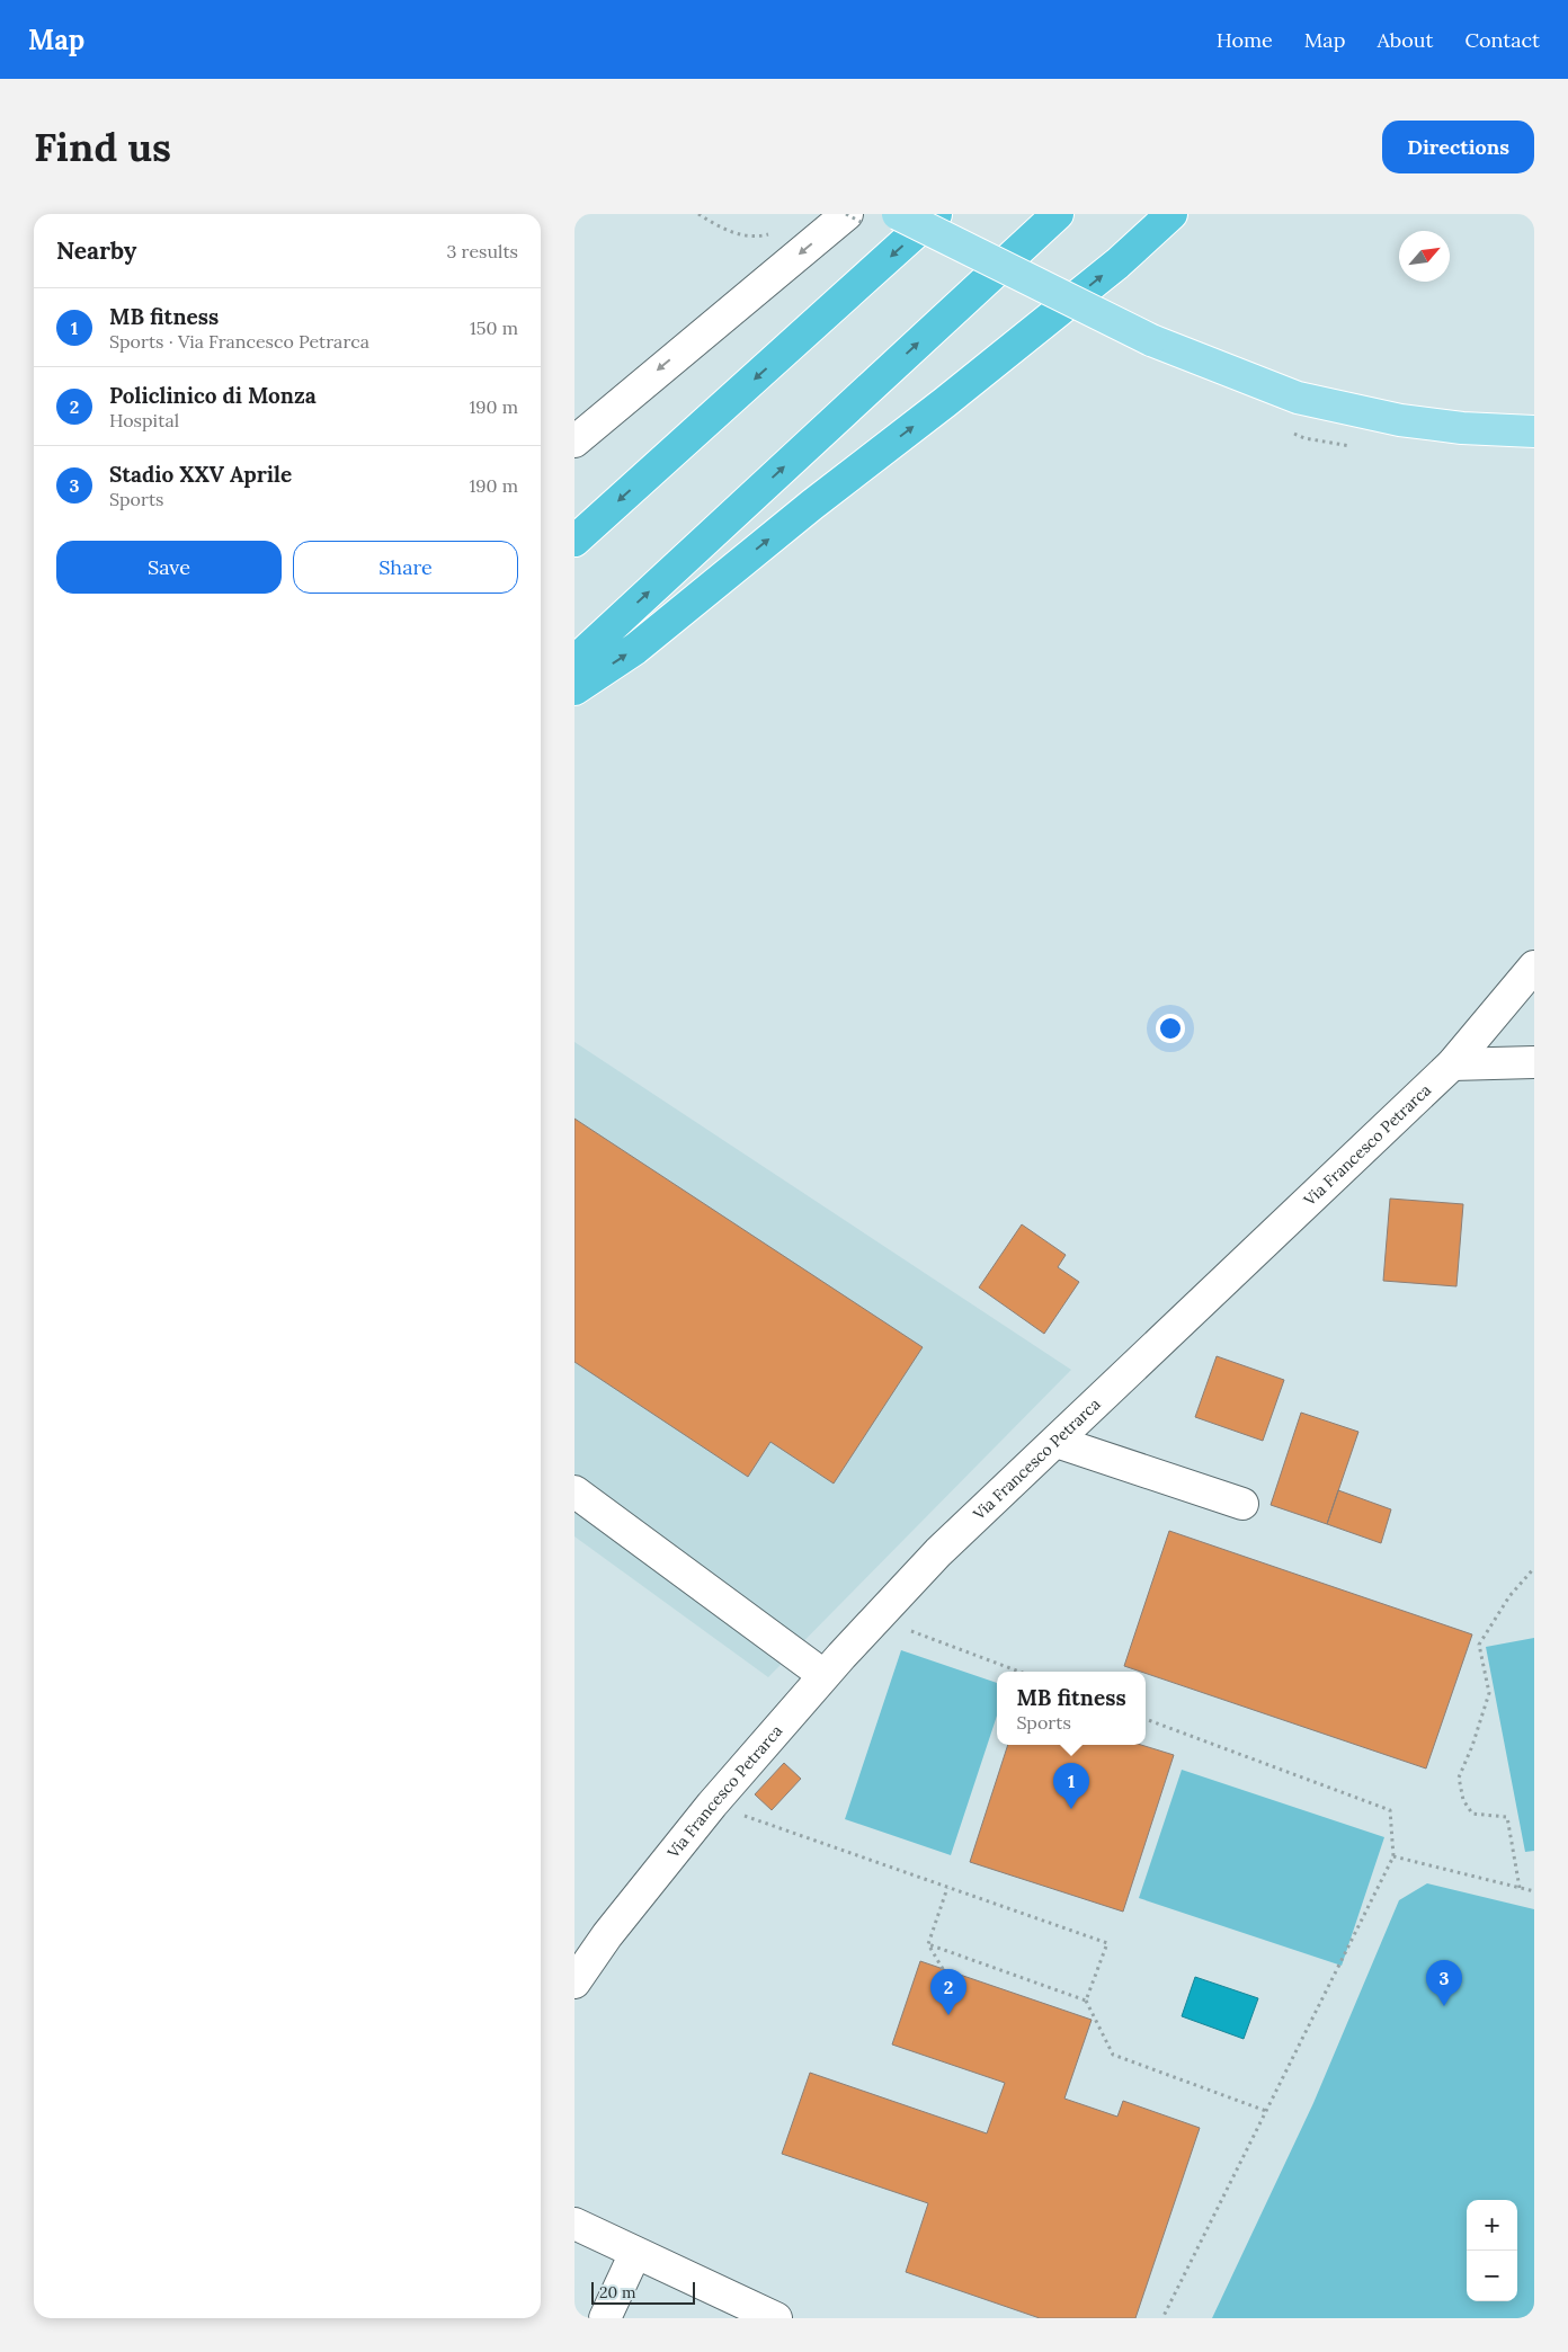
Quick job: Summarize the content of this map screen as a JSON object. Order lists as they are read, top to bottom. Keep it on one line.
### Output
{"streets":{"street":["Via Francesco Petrarca"]},"scale_bar":"20 m","north":"top right","page":{"header":"Map","nav":["Home","Map","About","Contact"],"buttons":["Directions",["Save","Share"]],"title":"Find us","heading":["Nearby","3 results"],"list":[{"mark":"1","name":"MB fitness","note":"Sports · Via Francesco Petrarca","value":"150 m"},{"mark":"2","name":"Policlinico di Monza","note":"Hospital","value":"190 m"},{"mark":"3","name":"Stadio XXV Aprile","note":"Sports","value":"190 m"}],"popup":["MB fitness","Sports"],"pins":["1","3","2"],"map_buttons":["+","−"],"scale":"20 m"}}
